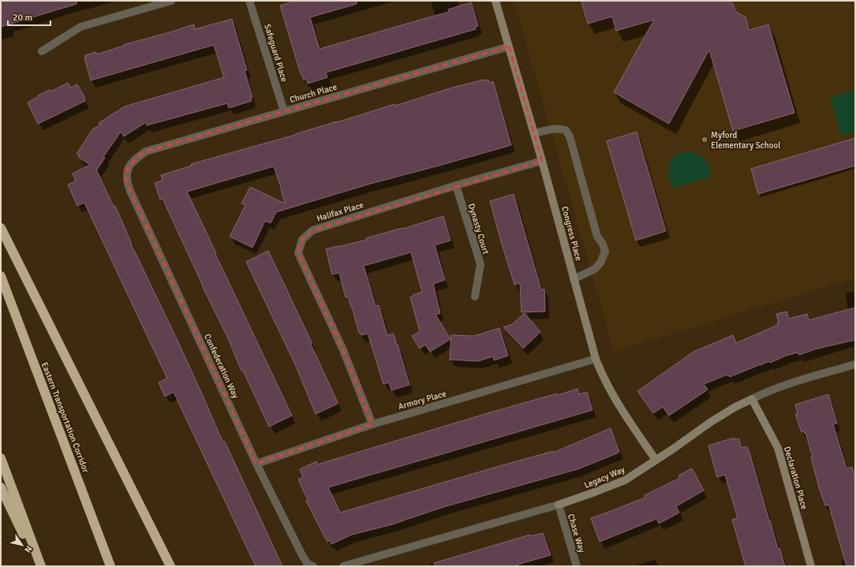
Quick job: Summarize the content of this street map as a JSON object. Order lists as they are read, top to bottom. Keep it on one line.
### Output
{"streets":{"highway":["Eastern Transportation Corridor"],"street":["Safeguard Place","Church Place","Halifax Place","Dynasty Court","Congress Place","Confederation Way","Armory Place","Legacy Way","Declaration Place","Chase Way"]},"crossings":[["Safeguard Place","Church Place"],["Church Place","Congress Place"],["Church Place","Confederation Way"],["Halifax Place","Dynasty Court"],["Halifax Place","Congress Place"],["Halifax Place","Armory Place"],["Congress Place","Armory Place"],["Congress Place","Legacy Way"],["Confederation Way","Armory Place"],["Legacy Way","Declaration Place"],["Legacy Way","Chase Way"]],"places":["Myford Elementary School"],"scale_bar":"20 m","north":"bottom right"}
